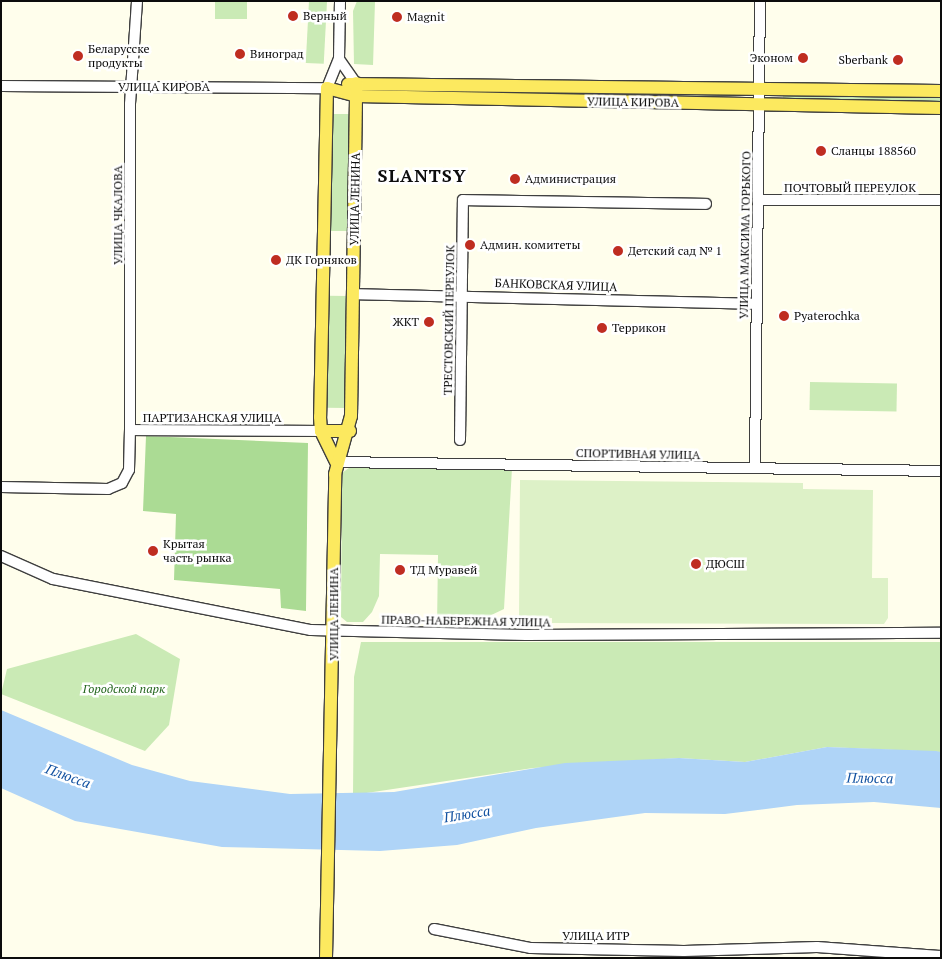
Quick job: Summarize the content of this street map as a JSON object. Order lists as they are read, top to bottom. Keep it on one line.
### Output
{"streets":{"main road":["УЛИЦА КИРОВА","УЛИЦА ЛЕНИНА"],"street":["ПОЧТОВЫЙ ПЕРЕУЛОК","УЛИЦА ЧКАЛОВА","УЛИЦА МАКСИМА ГОРЬКОГО","БАНКОВСКАЯ УЛИЦА","ТРЕСТОВСКИЙ ПЕРЕУЛОК","ПАРТИЗАНСКАЯ УЛИЦА","СПОРТИВНАЯ УЛИЦА","ПРАВО-НАБЕРЕЖНАЯ УЛИЦА","УЛИЦА ИТР"]},"crossings":[["УЛИЦА КИРОВА","УЛИЦА ЛЕНИНА"],["УЛИЦА КИРОВА","УЛИЦА ЧКАЛОВА"],["УЛИЦА КИРОВА","УЛИЦА МАКСИМА ГОРЬКОГО"],["ПОЧТОВЫЙ ПЕРЕУЛОК","УЛИЦА МАКСИМА ГОРЬКОГО"],["УЛИЦА ЛЕНИНА","БАНКОВСКАЯ УЛИЦА"],["УЛИЦА ЛЕНИНА","ПАРТИЗАНСКАЯ УЛИЦА"],["УЛИЦА ЛЕНИНА","СПОРТИВНАЯ УЛИЦА"],["УЛИЦА ЛЕНИНА","ПРАВО-НАБЕРЕЖНАЯ УЛИЦА"],["УЛИЦА ЧКАЛОВА","ПАРТИЗАНСКАЯ УЛИЦА"],["УЛИЦА МАКСИМА ГОРЬКОГО","БАНКОВСКАЯ УЛИЦА"],["УЛИЦА МАКСИМА ГОРЬКОГО","СПОРТИВНАЯ УЛИЦА"],["БАНКОВСКАЯ УЛИЦА","ТРЕСТОВСКИЙ ПЕРЕУЛОК"]],"districts":["SLANTSY"],"water":["Плюсса"],"parks":["Городской парк"],"places":["Верный","Magnit","Виноград","Беларусске продукты","Эконом","Sberbank","Сланцы 188560","Администрация","Админ. комитеты","Детский сад № 1","ДК Горняков","Pyaterochka","ЖКТ","Террикон","Крытая часть рынка","ДЮСШ","ТД Муравей"]}
